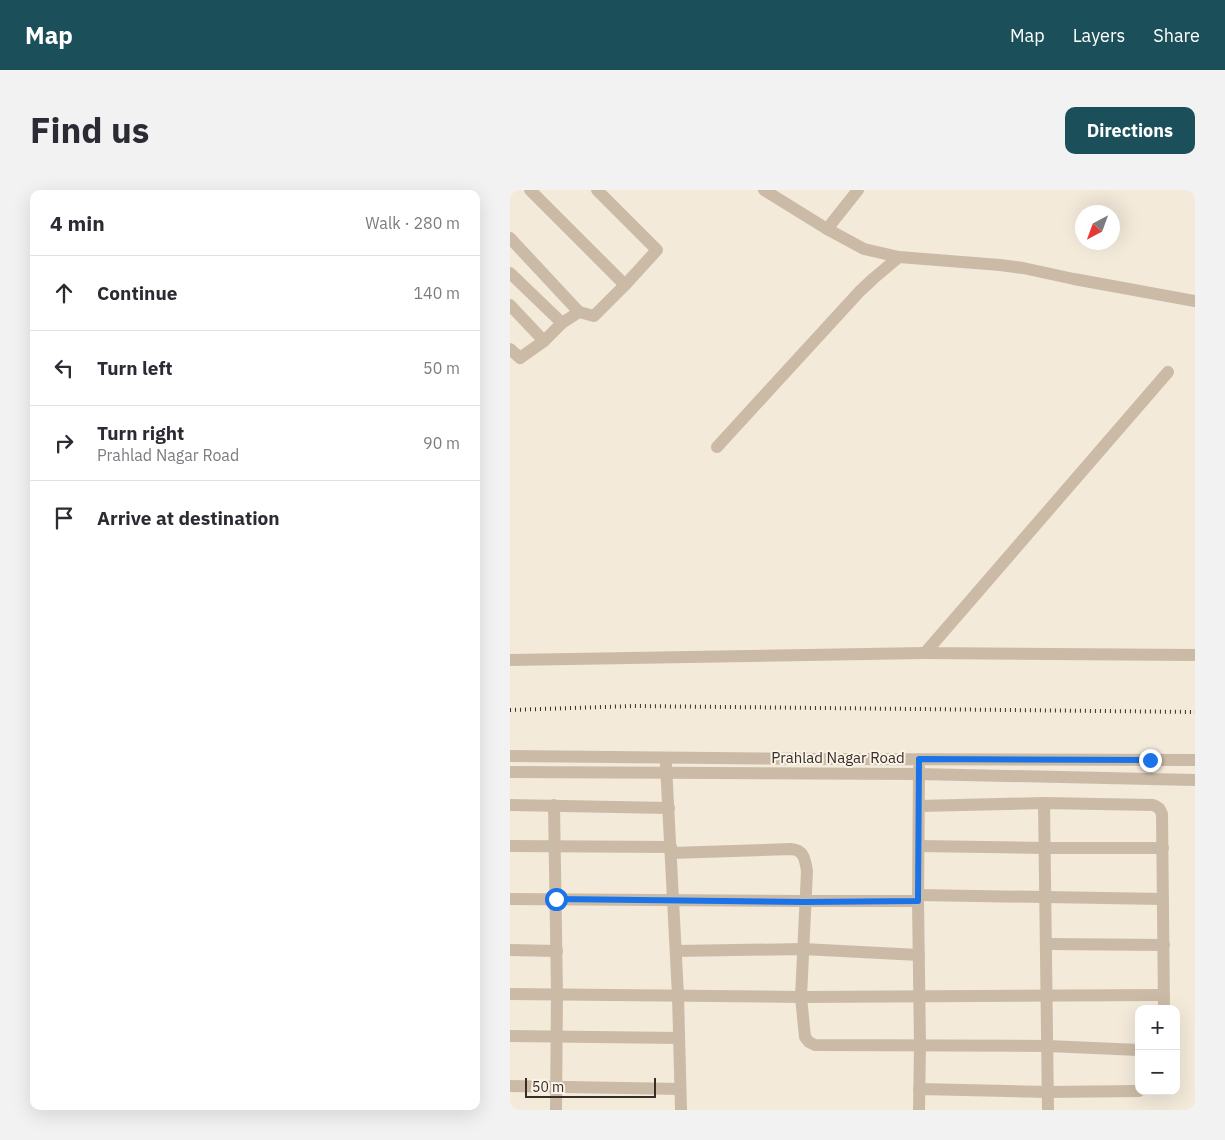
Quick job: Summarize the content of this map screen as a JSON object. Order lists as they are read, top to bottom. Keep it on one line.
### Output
{"streets":{"street":["Prahlad Nagar Road"]},"scale_bar":"50 m","north":"bottom left","page":{"header":"Map","nav":["Map","Layers","Share"],"title":"Find us","buttons":"Directions","heading":["4 min","Walk · 280 m"],"list":[["Continue","140 m"],["Turn left","50 m"],["Turn right","Prahlad Nagar Road","90 m"],"Arrive at destination"],"map_buttons":["+","−"],"scale":"50 m"}}
